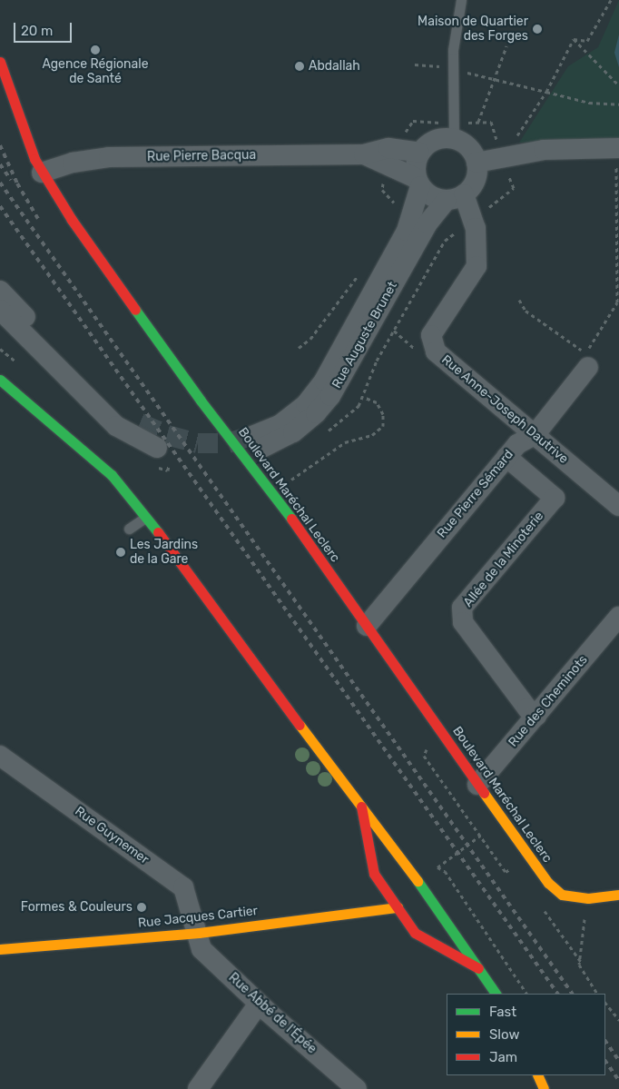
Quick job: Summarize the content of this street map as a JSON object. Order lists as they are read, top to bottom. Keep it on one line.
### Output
{"streets":{"street":["Rue Pierre Bacqua","Rue Auguste Brunet","Rue Anne-Joseph Dautrive","Rue Pierre Sémard","Boulevard Maréchal Leclerc","Allée de la Minoterie","Rue des Cheminots","Rue Guynemer","Rue Jacques Cartier","Rue Abbé de l'Épée"]},"crossings":[["Rue Pierre Bacqua","Rue Auguste Brunet"],["Rue Pierre Bacqua","Rue Anne-Joseph Dautrive"],["Rue Pierre Bacqua","Boulevard Maréchal Leclerc"],["Rue Auguste Brunet","Rue Anne-Joseph Dautrive"],["Rue Anne-Joseph Dautrive","Rue Pierre Sémard"],["Rue Pierre Sémard","Boulevard Maréchal Leclerc"],["Rue Pierre Sémard","Allée de la Minoterie"],["Boulevard Maréchal Leclerc","Rue des Cheminots"],["Allée de la Minoterie","Rue des Cheminots"],["Rue Guynemer","Rue Jacques Cartier"],["Rue Guynemer","Rue Abbé de l'Épée"],["Rue Jacques Cartier","Rue Abbé de l'Épée"]],"places":["Maison de Quartier des Forges","Agence Régionale de Santé","Abdallah","Les Jardins de la Gare","Formes & Couleurs"],"legend":["Fast","Slow","Jam"],"scale_bar":"20 m"}
